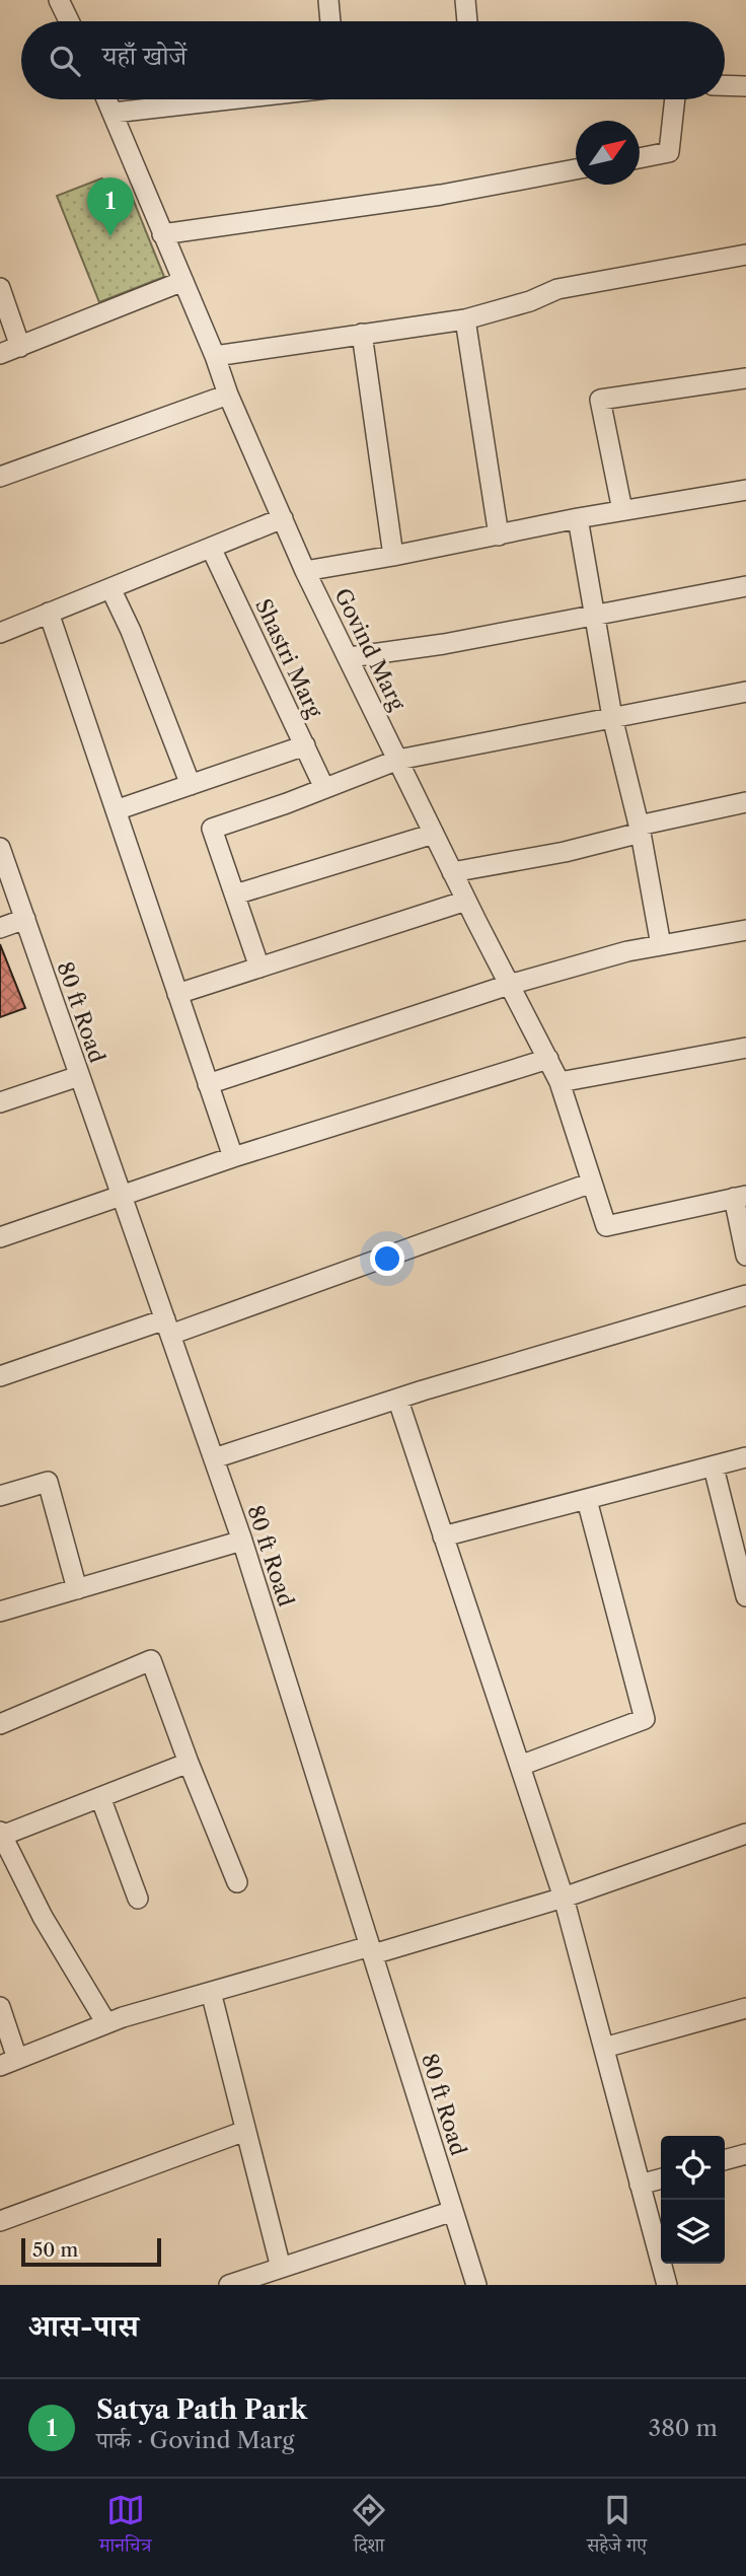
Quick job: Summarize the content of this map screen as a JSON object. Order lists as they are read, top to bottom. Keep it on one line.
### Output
{"streets":{"street":["Govind Marg","Shastri Marg","80 ft Road"]},"scale_bar":"50 m","north":"top right","page":{"search":"यहाँ खोजें","pins":"1","scale":"50 m","heading":"आस-पास","list":[{"mark":"1","name":"Satya Path Park","note":"पार्क · Govind Marg","value":"380 m"}],"nav":["मानचित्र","दिशा","सहेजे गए"]}}
